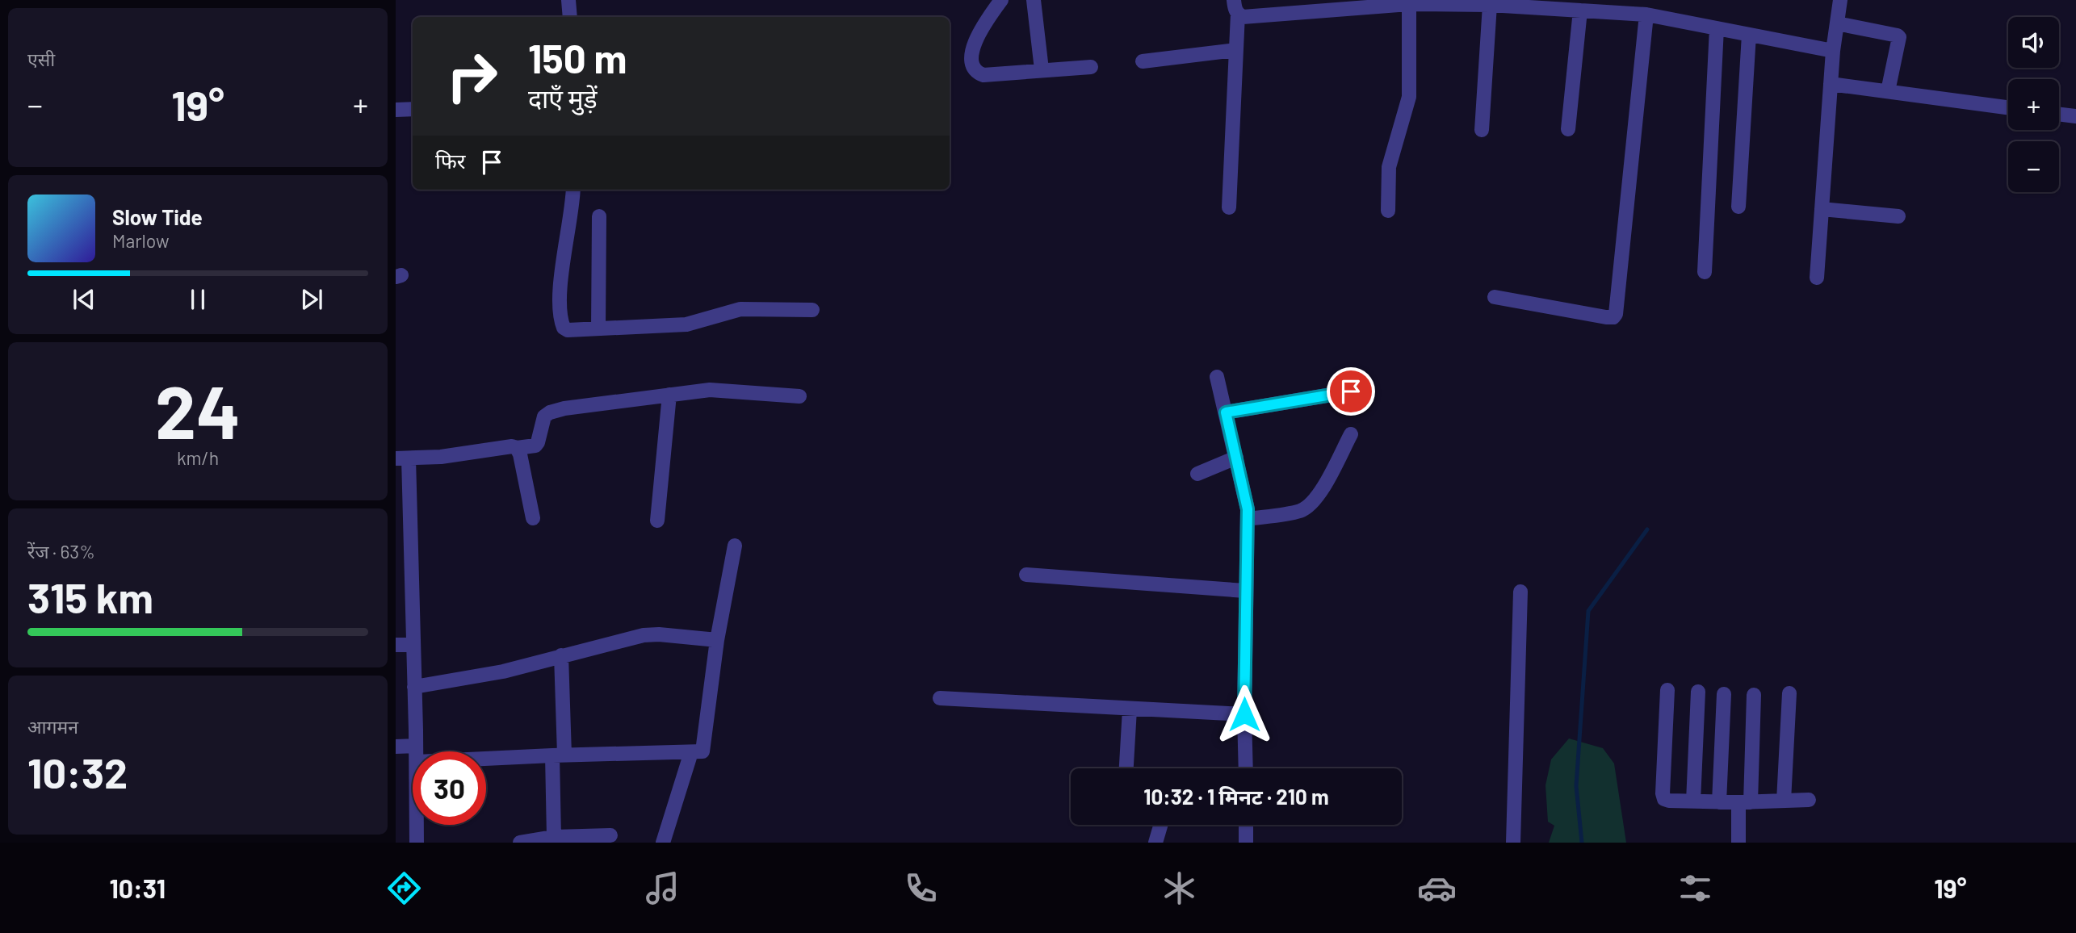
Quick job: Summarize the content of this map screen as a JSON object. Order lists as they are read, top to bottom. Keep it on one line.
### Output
{"page":{"tile":["एसी",["24","km/h"],["रेंज · 63%","315 km"],["आगमन","10:32"]],"map_buttons":["+","−"],"turn":["150 m","दाएँ मुड़ें"],"heat":["−","19°","+"],"then":"फिर","song":["Slow Tide","Marlow"],"limit":"30","trip":"10:32 · 1 मिनट · 210 m","tabs":["10:31","19°"]}}
